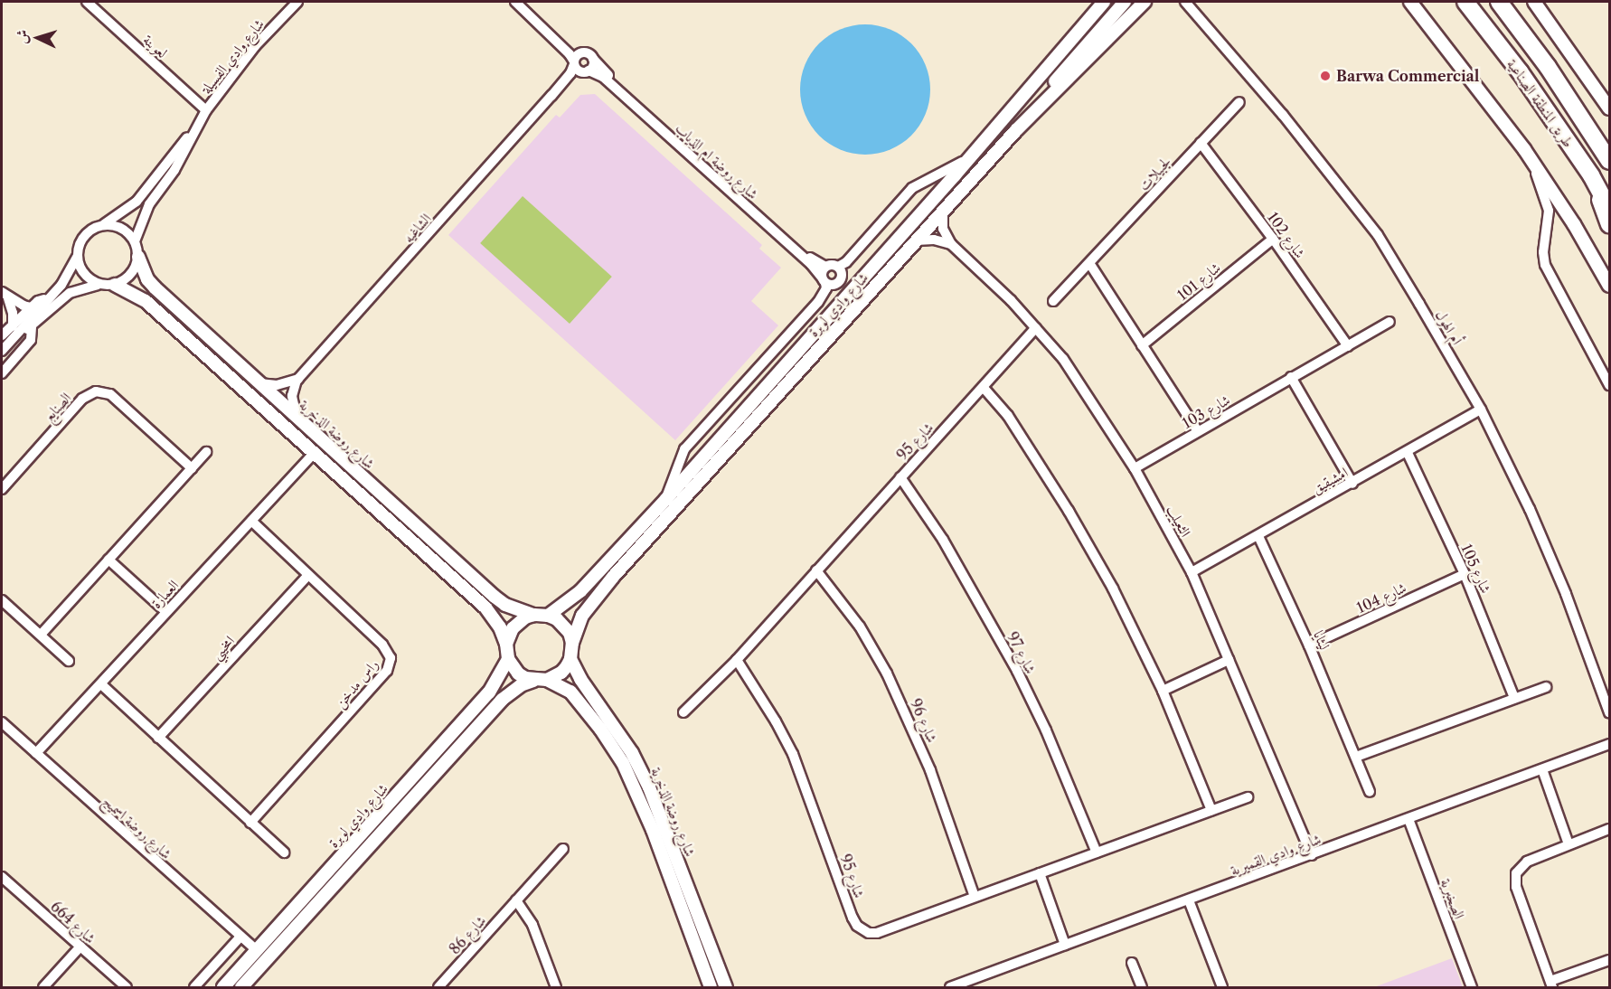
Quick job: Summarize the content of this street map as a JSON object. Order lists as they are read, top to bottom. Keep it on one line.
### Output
{"streets":{"highway":["طريق المنطقة الصناعية"],"street":["لعوينة","شارع وادي الفسيلة","شارع روضة ام الذياب","لجبيلات","الشاغيه","شارع 102","شارع 101","شارع وادي لوبرة","أم الهول","الصنايع","شارع 103","شارع روضة الذخرية","شارع 95","امشيقيق","الثعيلب","شارع 105","العمارة","شارع 104","ليثايا","امخيبي","شارع 97","راس مدخن","شارع 96","شارع روضة اسميح","شارع وادي القميرية","الصخبرية","شارع 664","شارع 86"]},"crossings":[["لعوينة","شارع وادي الفسيلة"],["شارع وادي الفسيلة","شارع روضة الذخرية"],["شارع روضة ام الذياب","الشاغيه"],["لجبيلات","شارع 102"],["شارع 102","شارع 101"],["شارع 102","شارع 103"],["شارع وادي لوبرة","شارع روضة الذخرية"],["شارع وادي لوبرة","الثعيلب"],["شارع وادي لوبرة","شارع روضة اسميح"],["أم الهول","امشيقيق"],["شارع 103","الثعيلب"],["شارع روضة الذخرية","العمارة"],["شارع 95","الثعيلب"],["شارع 95","شارع 97"],["شارع 95","شارع 96"],["امشيقيق","الثعيلب"],["امشيقيق","شارع 105"],["امشيقيق","ليثايا"],["الثعيلب","شارع وادي القميرية"],["شارع 105","شارع 104"],["العمارة","راس مدخن"],["العمارة","شارع روضة اسميح"],["شارع 104","ليثايا"],["امخيبي","راس مدخن"],["شارع وادي القميرية","الصخبرية"]],"places":["Barwa Commercial"],"north":"left"}
